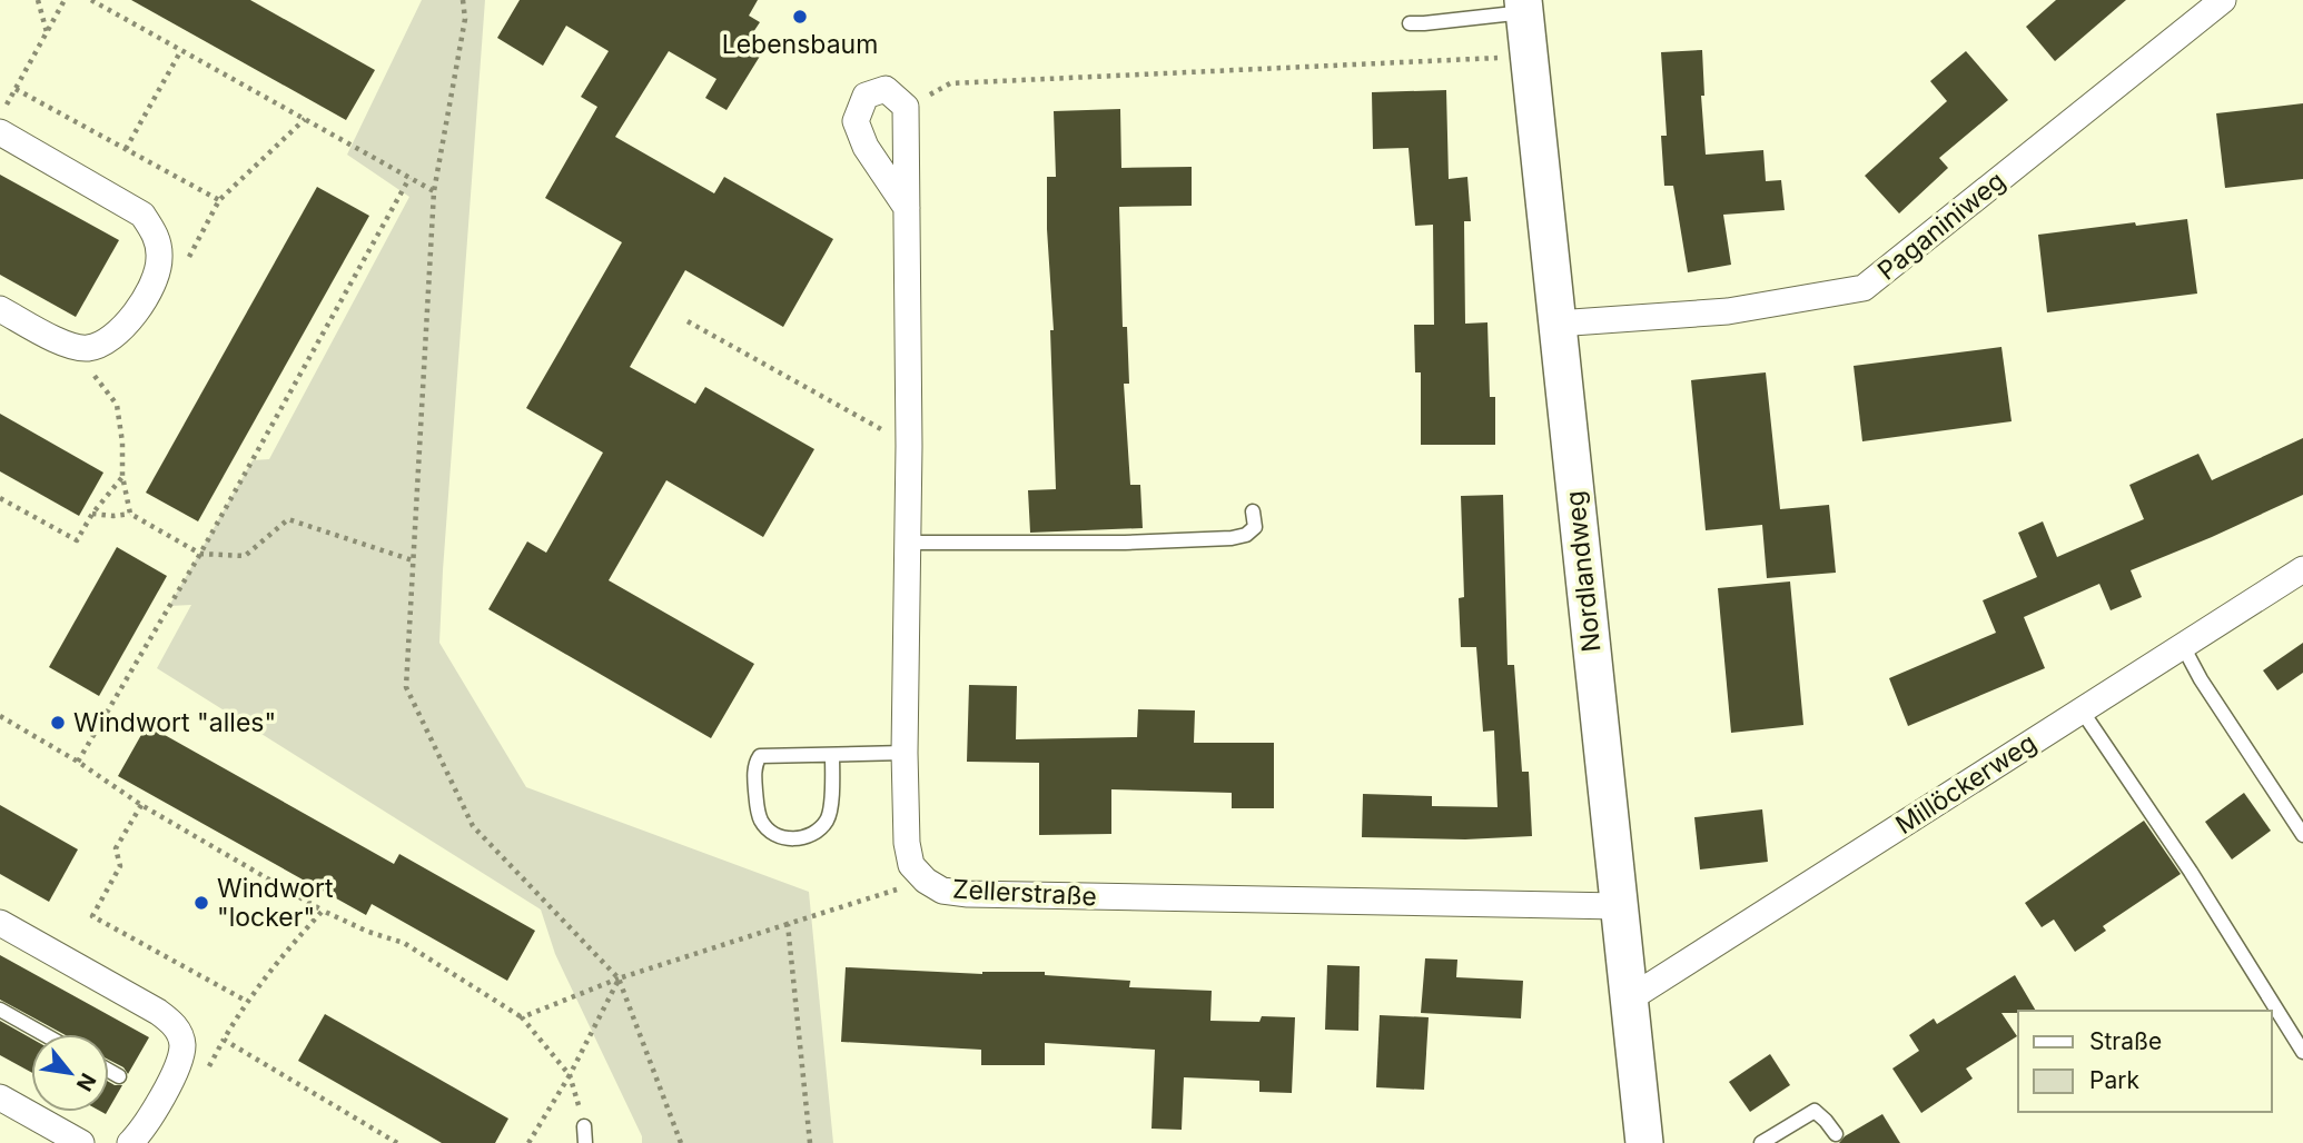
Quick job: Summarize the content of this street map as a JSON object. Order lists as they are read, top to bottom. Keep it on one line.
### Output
{"streets":{"street":["Paganiniweg","Nordlandweg","Millöckerweg","Zellerstraße"]},"crossings":[["Paganiniweg","Nordlandweg"],["Nordlandweg","Millöckerweg"],["Nordlandweg","Zellerstraße"]],"places":["Lebensbaum","Windwort \"alles\"","Windwort \"locker\""],"legend":["Straße","Park"],"north":"bottom right"}
